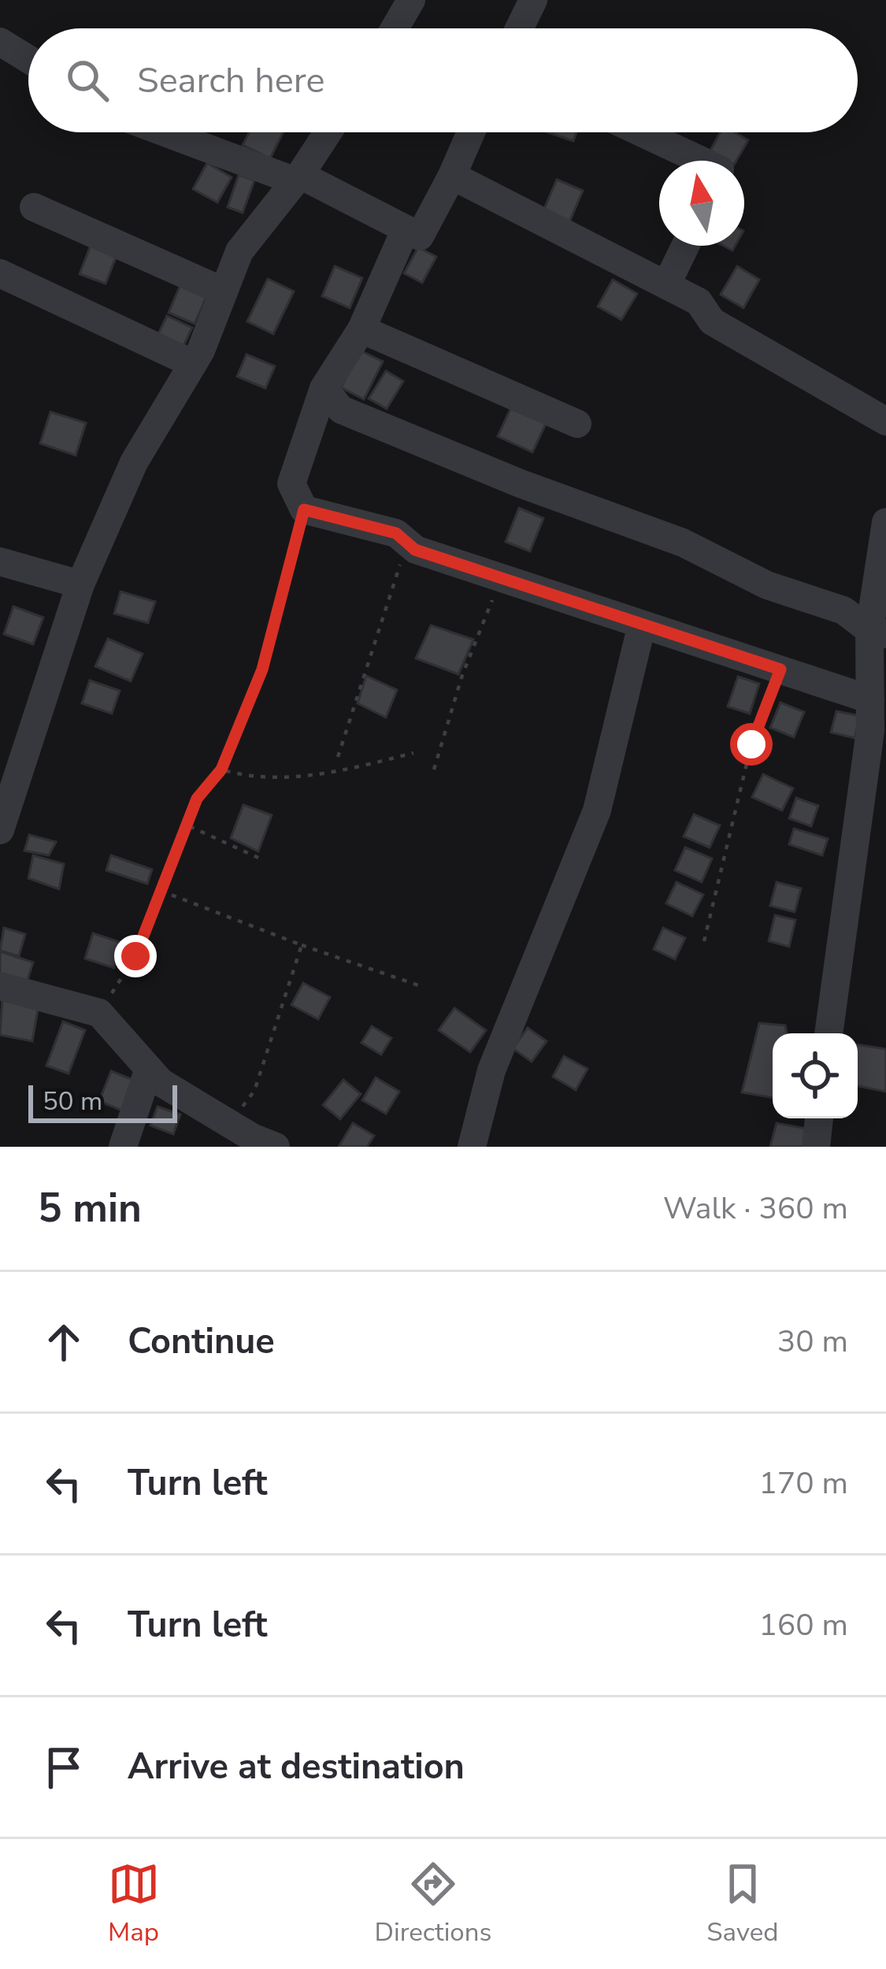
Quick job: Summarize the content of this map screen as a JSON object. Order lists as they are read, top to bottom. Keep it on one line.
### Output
{"scale_bar":"50 m","north":"top","page":{"search":"Search here","scale":"50 m","heading":["5 min","Walk · 360 m"],"list":[["Continue","30 m"],["Turn left","170 m"],["Turn left","160 m"],"Arrive at destination"],"nav":["Map","Directions","Saved"]}}
